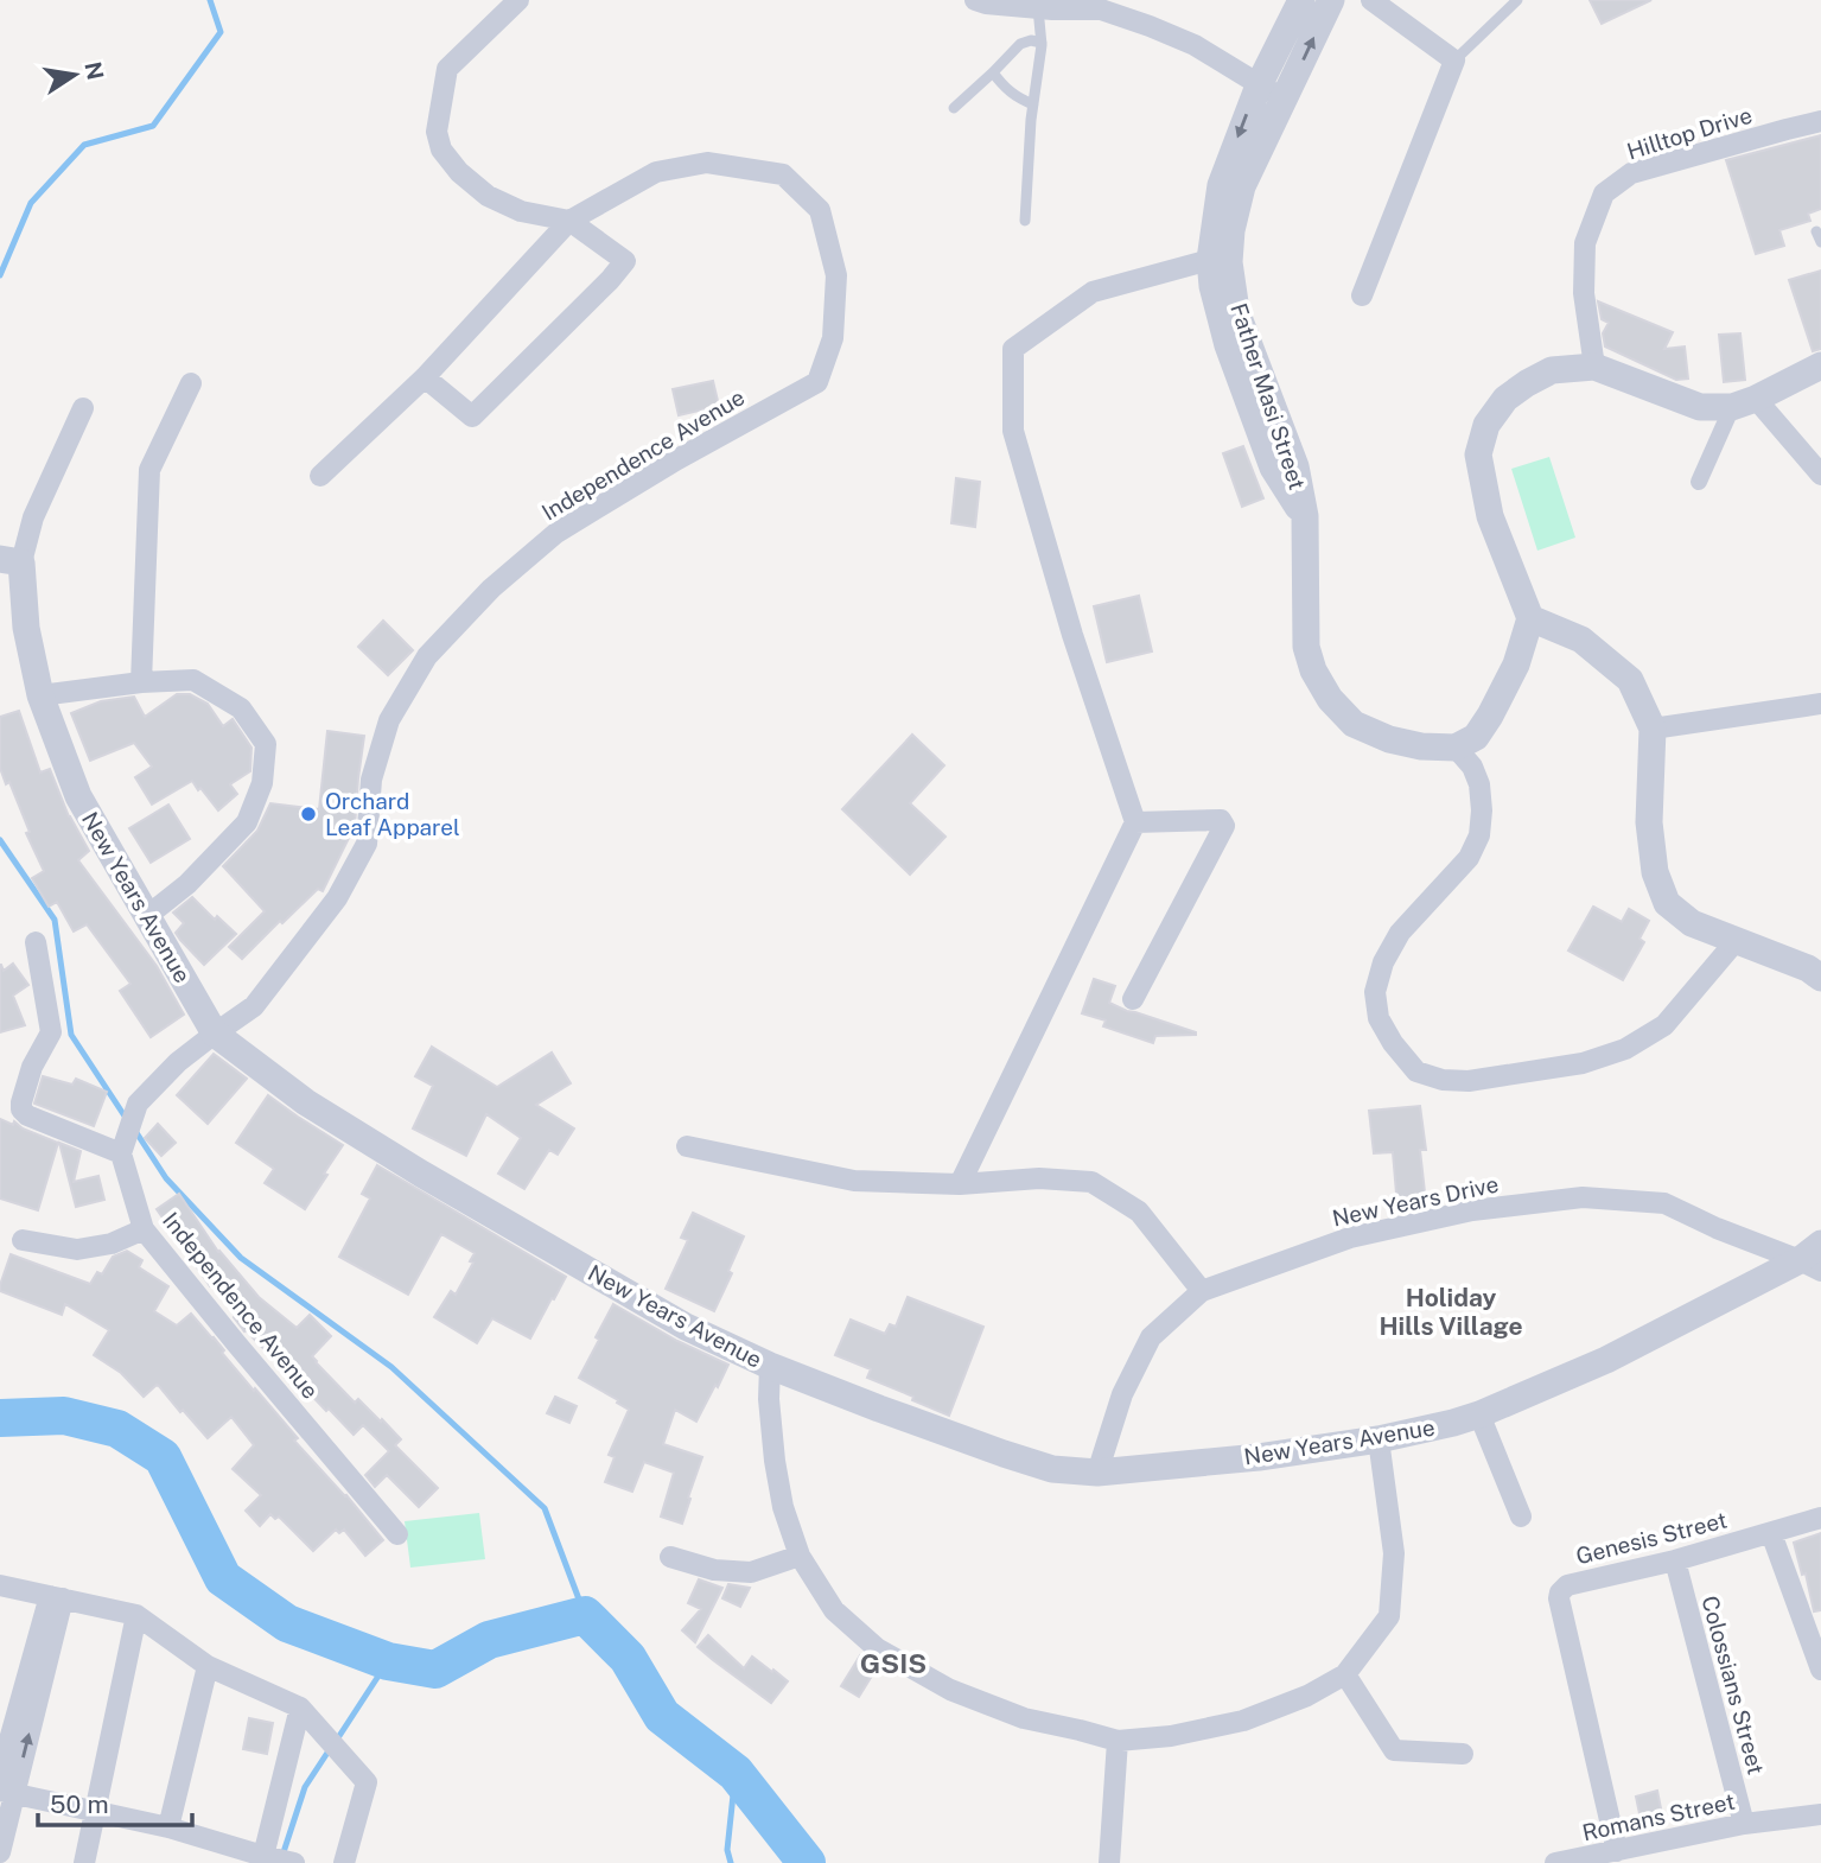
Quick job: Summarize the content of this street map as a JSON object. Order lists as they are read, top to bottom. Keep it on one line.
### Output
{"streets":{"street":["Hilltop Drive","Father Masi Street","Independence Avenue","New Years Avenue","New Years Drive","Genesis Street","Colossians Street","Romans Street"]},"crossings":[["Independence Avenue","New Years Avenue"],["New Years Avenue","New Years Drive"],["Genesis Street","Colossians Street"],["Genesis Street","Romans Street"],["Colossians Street","Romans Street"]],"districts":["Holiday Hills Village","GSIS"],"places":["Orchard Leaf Apparel"],"scale_bar":"50 m","north":"right"}
